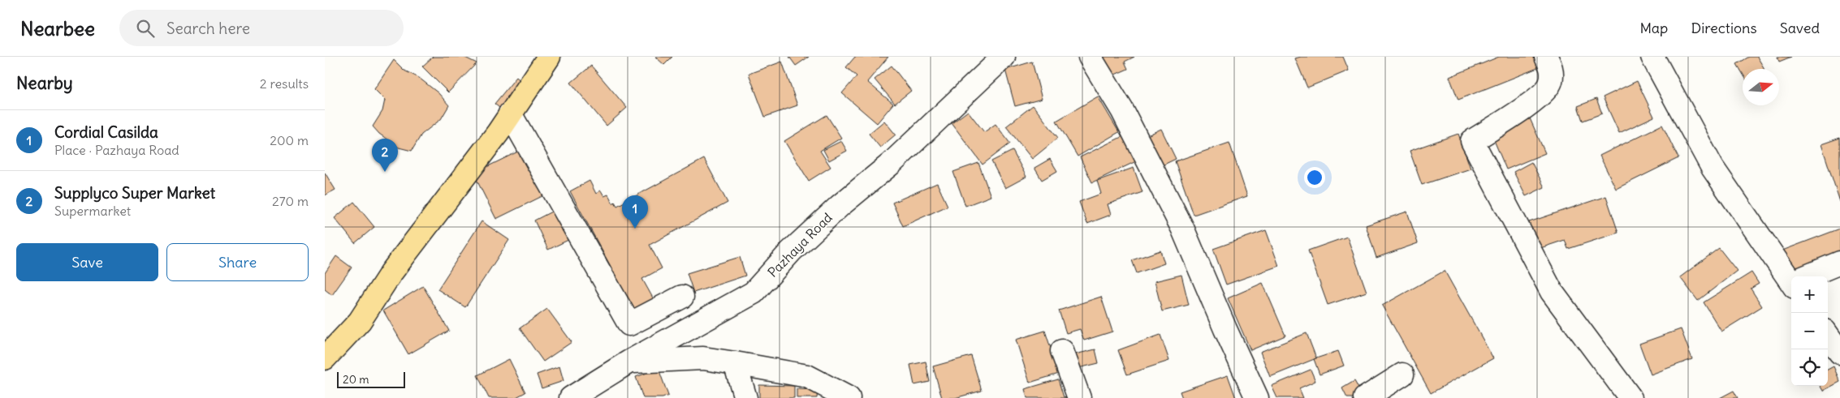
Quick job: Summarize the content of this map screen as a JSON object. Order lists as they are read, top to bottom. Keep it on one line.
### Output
{"streets":{"street":["Pazhaya Road"]},"scale_bar":"20 m","north":"right","page":{"header":"Nearbee","search":"Search here","nav":["Map","Directions","Saved"],"heading":["Nearby","2 results"],"list":[{"mark":"1","name":"Cordial Casilda","note":"Place · Pazhaya Road","value":"200 m"},{"mark":"2","name":"Supplyco Super Market","note":"Supermarket","value":"270 m"}],"pins":["2","1"],"buttons":["Save","Share"],"map_buttons":["+","−"],"scale":"20 m"}}
